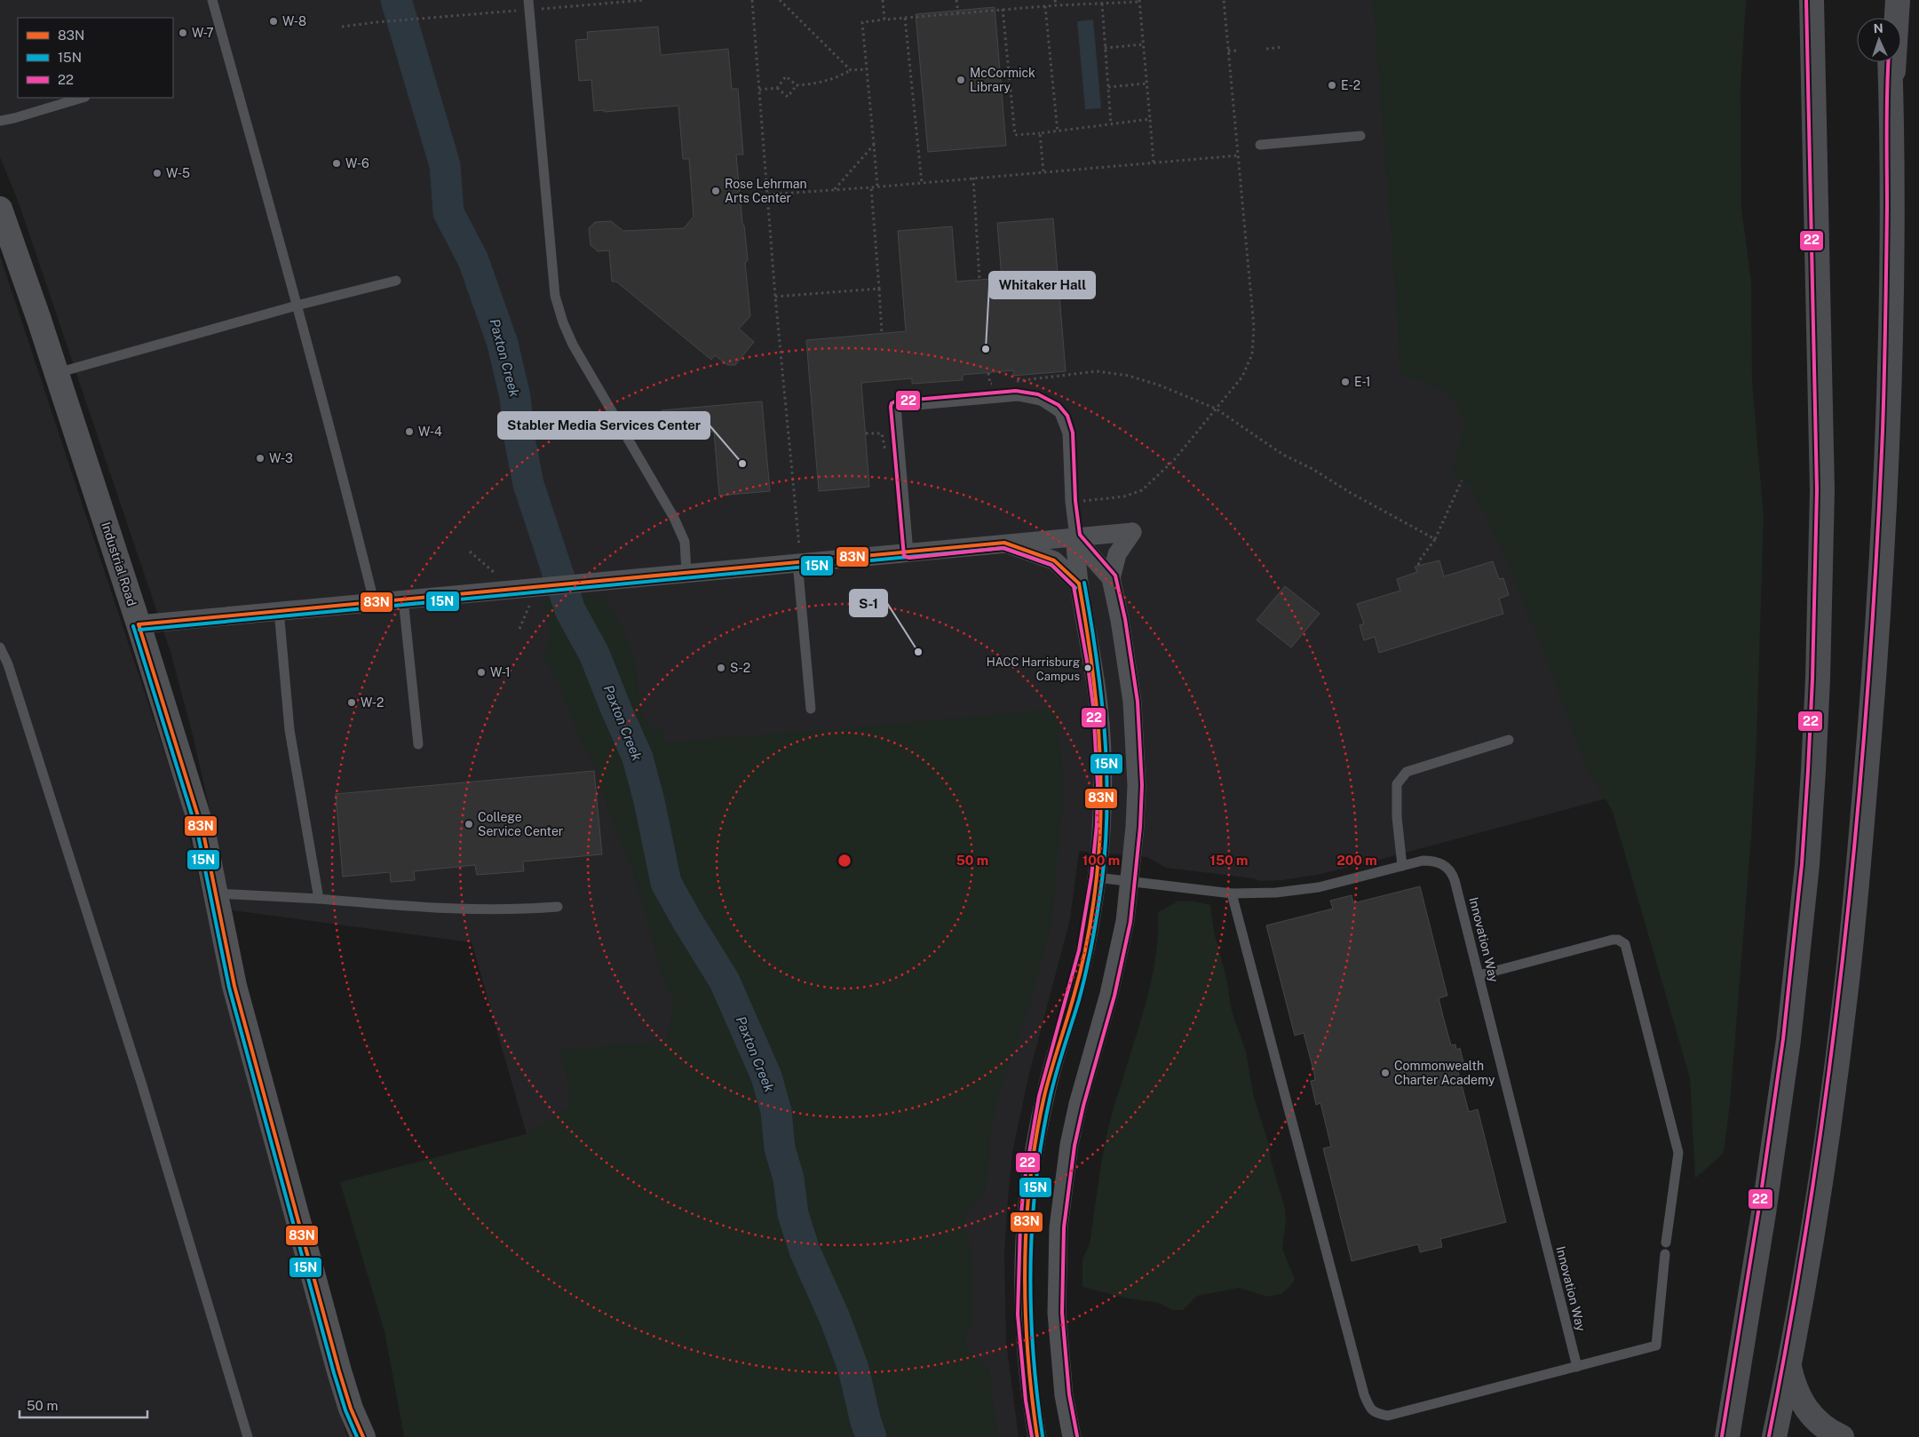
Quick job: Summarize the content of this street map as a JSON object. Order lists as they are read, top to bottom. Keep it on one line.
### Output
{"streets":{"street":["Industrial Road"],"lane":["Innovation Way"]},"water":["Paxton Creek"],"places":["W-8","W-7","McCormick Library","E-2","W-6","W-5","Rose Lehrman Arts Center","Whitaker Hall","E-1","W-4","W-3","Stabler Media Services Center","S-1","S-2","HACC Harrisburg Campus","W-1","W-2","College Service Center","Commonwealth Charter Academy"],"lines":["transit line 22","transit line 83N","transit line 15N"],"legend":["83N","15N","22"],"scale_bar":"50 m","north":"top","rings":["50 m","100 m","150 m","200 m"]}
